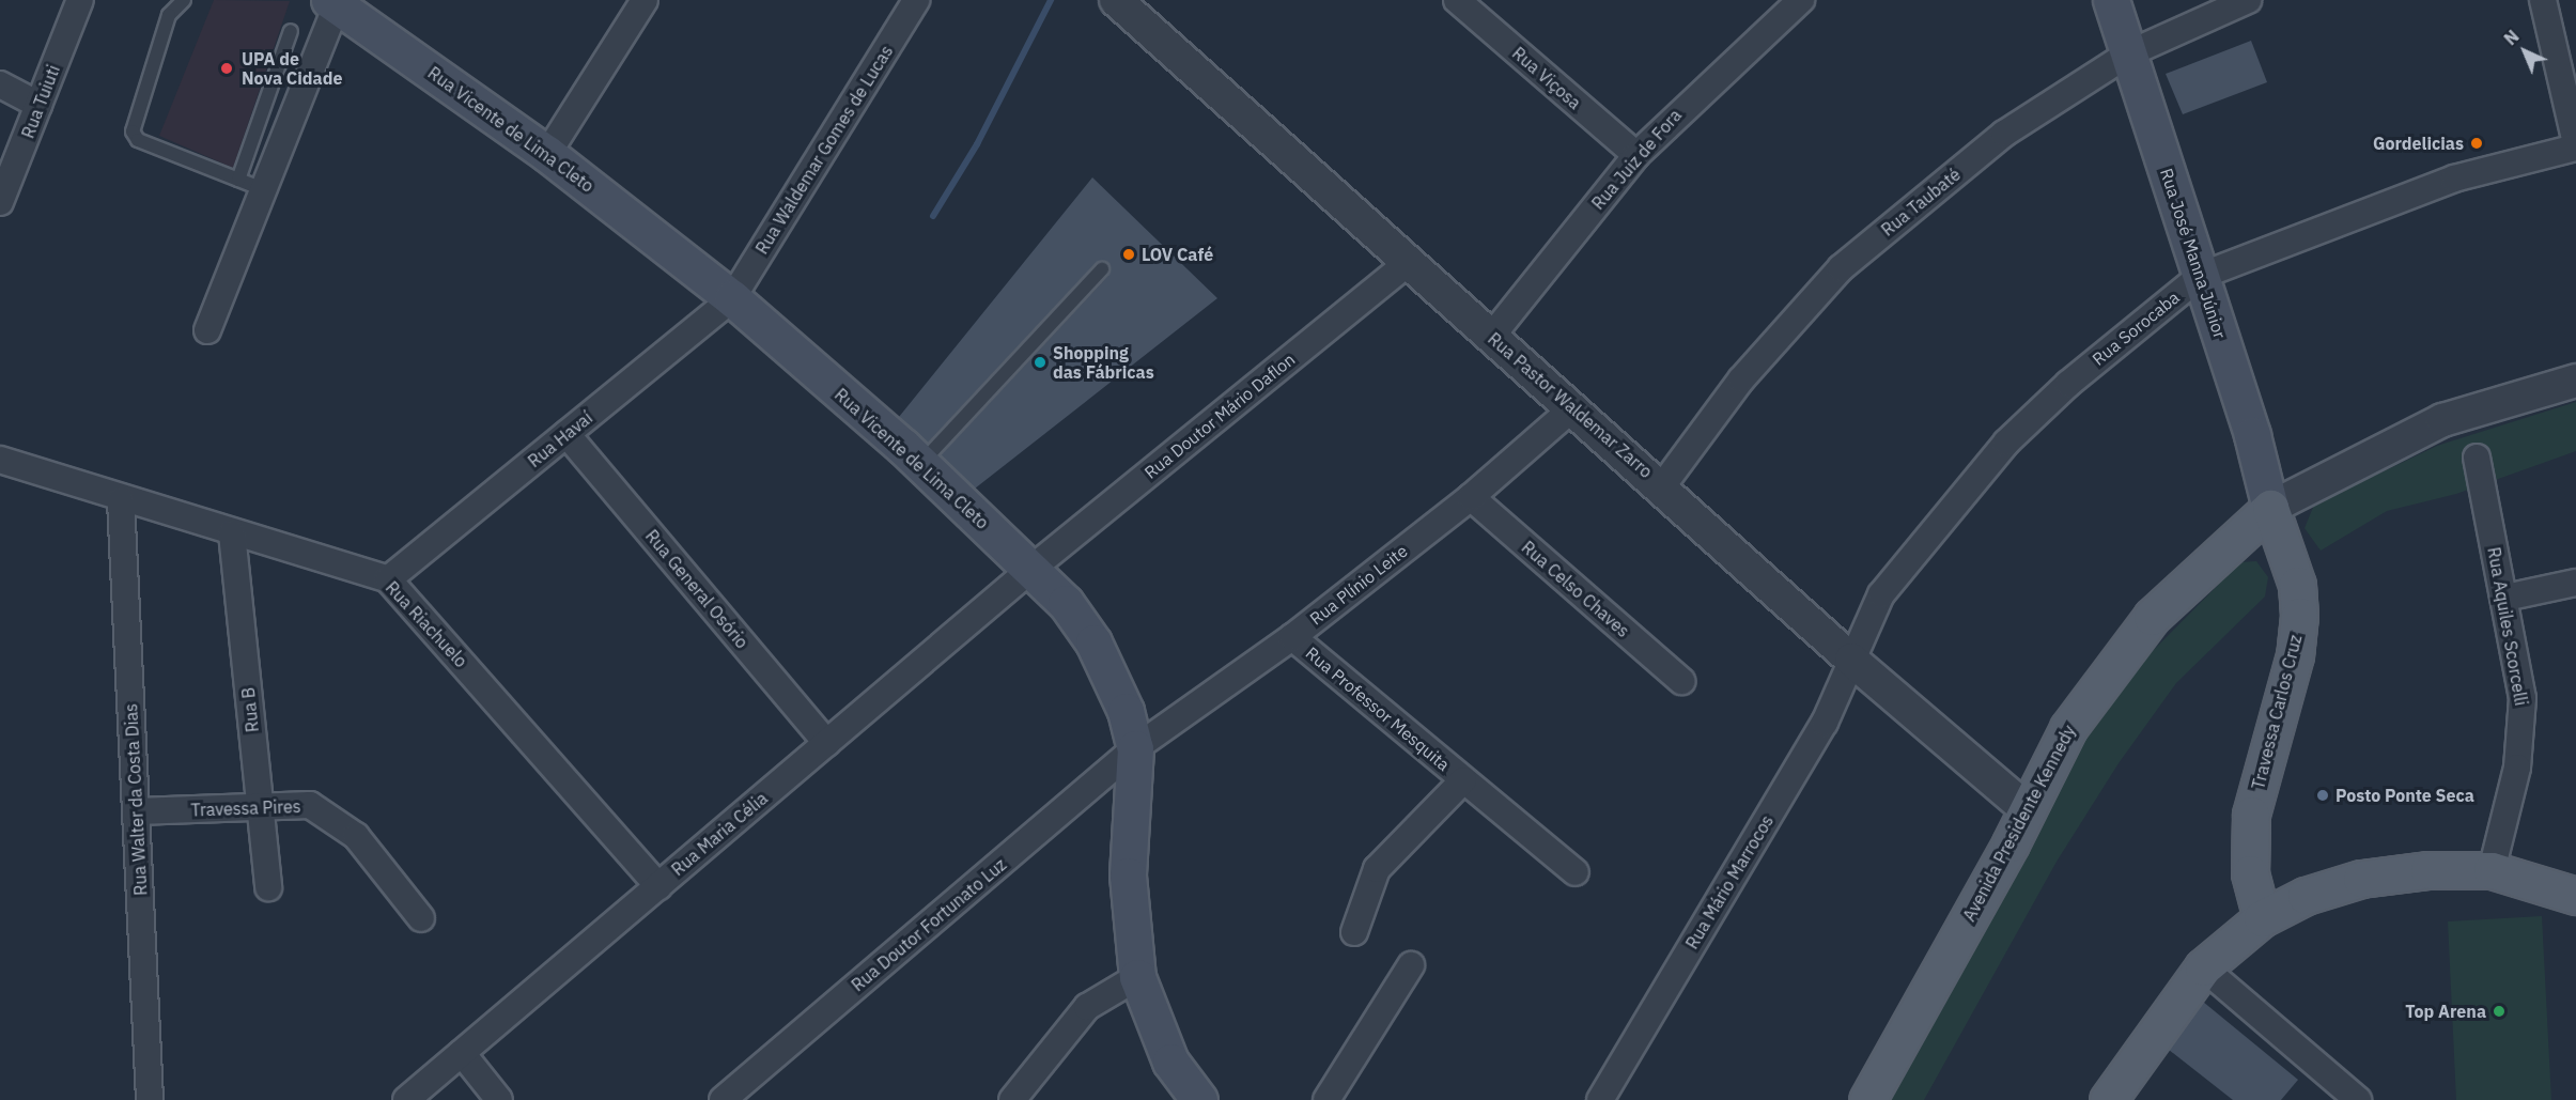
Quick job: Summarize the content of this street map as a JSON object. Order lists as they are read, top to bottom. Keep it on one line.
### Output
{"streets":{"main road":["Rua Vicente de Lima Cleto","Rua José Manna Júnior","Travessa Carlos Cruz","Avenida Presidente Kennedy"],"street":["Rua Viçosa","Rua Tuiuti","Rua Waldemar Gomes de Lucas","Rua Juiz de Fora","Rua Taubaté","Rua Sorocaba","Rua Pastor Waldemar Zarro","Rua Doutor Mário Daflon","Rua Havaí","Rua Plínio Leite","Rua General Osório","Rua Celso Chaves","Rua Riachuelo","Rua Aquiles Scorcelli","Rua Professor Mesquita","Rua B","Rua Walter da Costa Dias","Travessa Pires","Rua Maria Célia","Rua Mário Marrocos","Rua Doutor Fortunato Luz"]},"crossings":[["Rua Viçosa","Rua Juiz de Fora"],["Rua Vicente de Lima Cleto","Rua Waldemar Gomes de Lucas"],["Rua Vicente de Lima Cleto","Rua Doutor Mário Daflon"],["Rua Vicente de Lima Cleto","Rua Havaí"],["Rua Vicente de Lima Cleto","Rua Plínio Leite"],["Rua Vicente de Lima Cleto","Rua Maria Célia"],["Rua Vicente de Lima Cleto","Rua Doutor Fortunato Luz"],["Rua Waldemar Gomes de Lucas","Rua Havaí"],["Rua Juiz de Fora","Rua Pastor Waldemar Zarro"],["Rua Taubaté","Rua José Manna Júnior"],["Rua Taubaté","Rua Pastor Waldemar Zarro"],["Rua José Manna Júnior","Rua Sorocaba"],["Rua José Manna Júnior","Travessa Carlos Cruz"],["Rua José Manna Júnior","Avenida Presidente Kennedy"],["Rua Sorocaba","Rua Pastor Waldemar Zarro"],["Rua Sorocaba","Rua Mário Marrocos"],["Rua Pastor Waldemar Zarro","Rua Doutor Mário Daflon"],["Rua Pastor Waldemar Zarro","Rua Plínio Leite"],["Rua Pastor Waldemar Zarro","Avenida Presidente Kennedy"],["Rua Pastor Waldemar Zarro","Rua Mário Marrocos"],["Rua Doutor Mário Daflon","Rua Maria Célia"],["Rua Havaí","Rua General Osório"],["Rua Havaí","Rua Riachuelo"],["Rua Plínio Leite","Rua Celso Chaves"],["Rua Plínio Leite","Rua Professor Mesquita"],["Rua Plínio Leite","Rua Doutor Fortunato Luz"],["Rua General Osório","Rua Maria Célia"],["Rua Riachuelo","Rua B"],["Rua Riachuelo","Rua Walter da Costa Dias"],["Rua Riachuelo","Rua Maria Célia"],["Rua B","Travessa Pires"],["Travessa Carlos Cruz","Avenida Presidente Kennedy"],["Rua Walter da Costa Dias","Travessa Pires"]],"places":["UPA de Nova Cidade","Gordelicias","LOV Café","Shopping das Fábricas","Posto Ponte Seca","Top Arena"],"north":"top left"}
